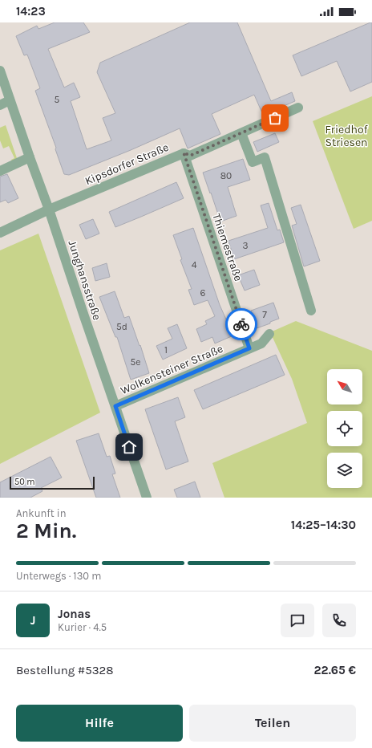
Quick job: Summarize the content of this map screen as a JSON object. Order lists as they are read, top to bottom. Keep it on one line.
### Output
{"streets":{"street":["Kipsdorfer Straße","Thiemestraße","Junghansstraße","Wolkensteiner Straße"]},"crossings":[["Kipsdorfer Straße","Thiemestraße"],["Kipsdorfer Straße","Junghansstraße"],["Thiemestraße","Wolkensteiner Straße"],["Junghansstraße","Wolkensteiner Straße"]],"parks":["Friedhof Striesen"],"house_numbers":["5","80","3","4","6","7","5d","1","5e"],"scale_bar":"50 m","north":"top left","page":{"status":"14:23","scale":"50 m","heading":["2 Min.","Ankunft in","14:25–14:30"],"panel":["Jonas","Kurier · 4.5","Bestellung #5328","22.65 €"],"bar":"Unterwegs · 130 m","round":"J","buttons":["Hilfe","Teilen"]}}
